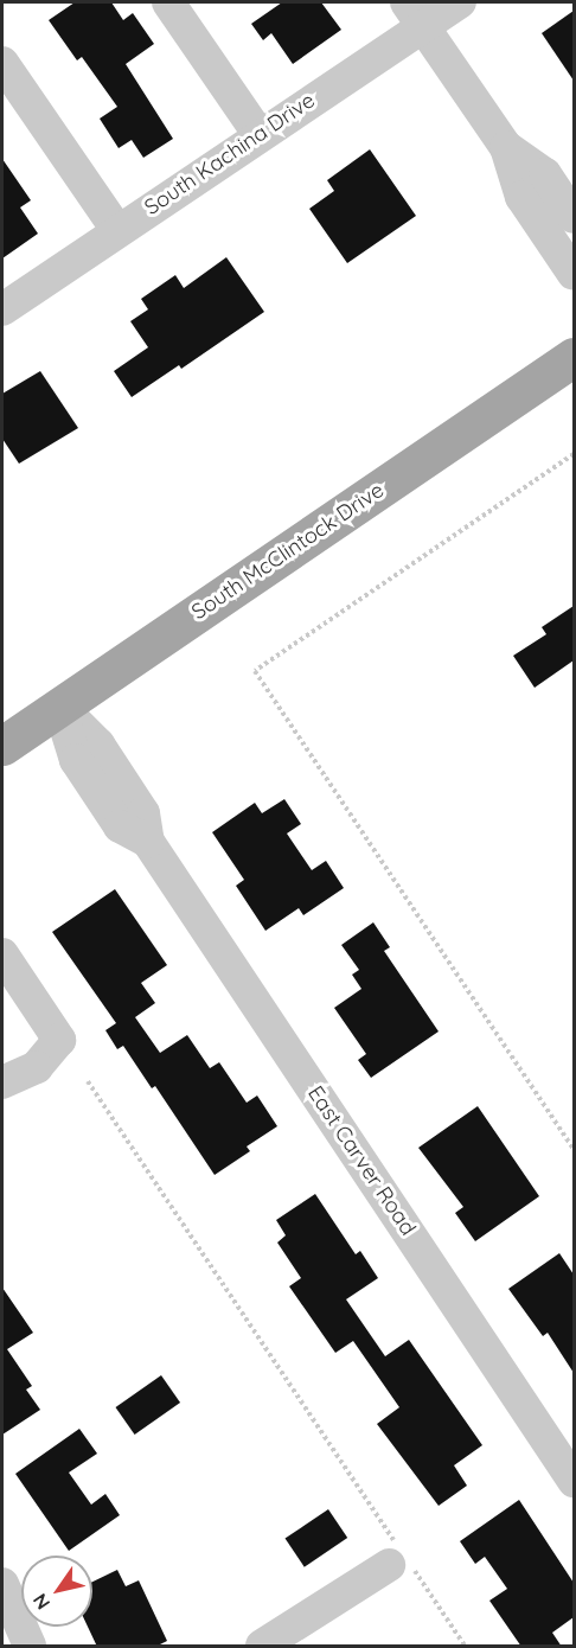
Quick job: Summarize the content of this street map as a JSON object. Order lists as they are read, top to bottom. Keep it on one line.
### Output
{"streets":{"main road":["South McClintock Drive"],"street":["South Kachina Drive","East Carver Road"]},"crossings":[["South McClintock Drive","East Carver Road"]],"north":"bottom left"}
